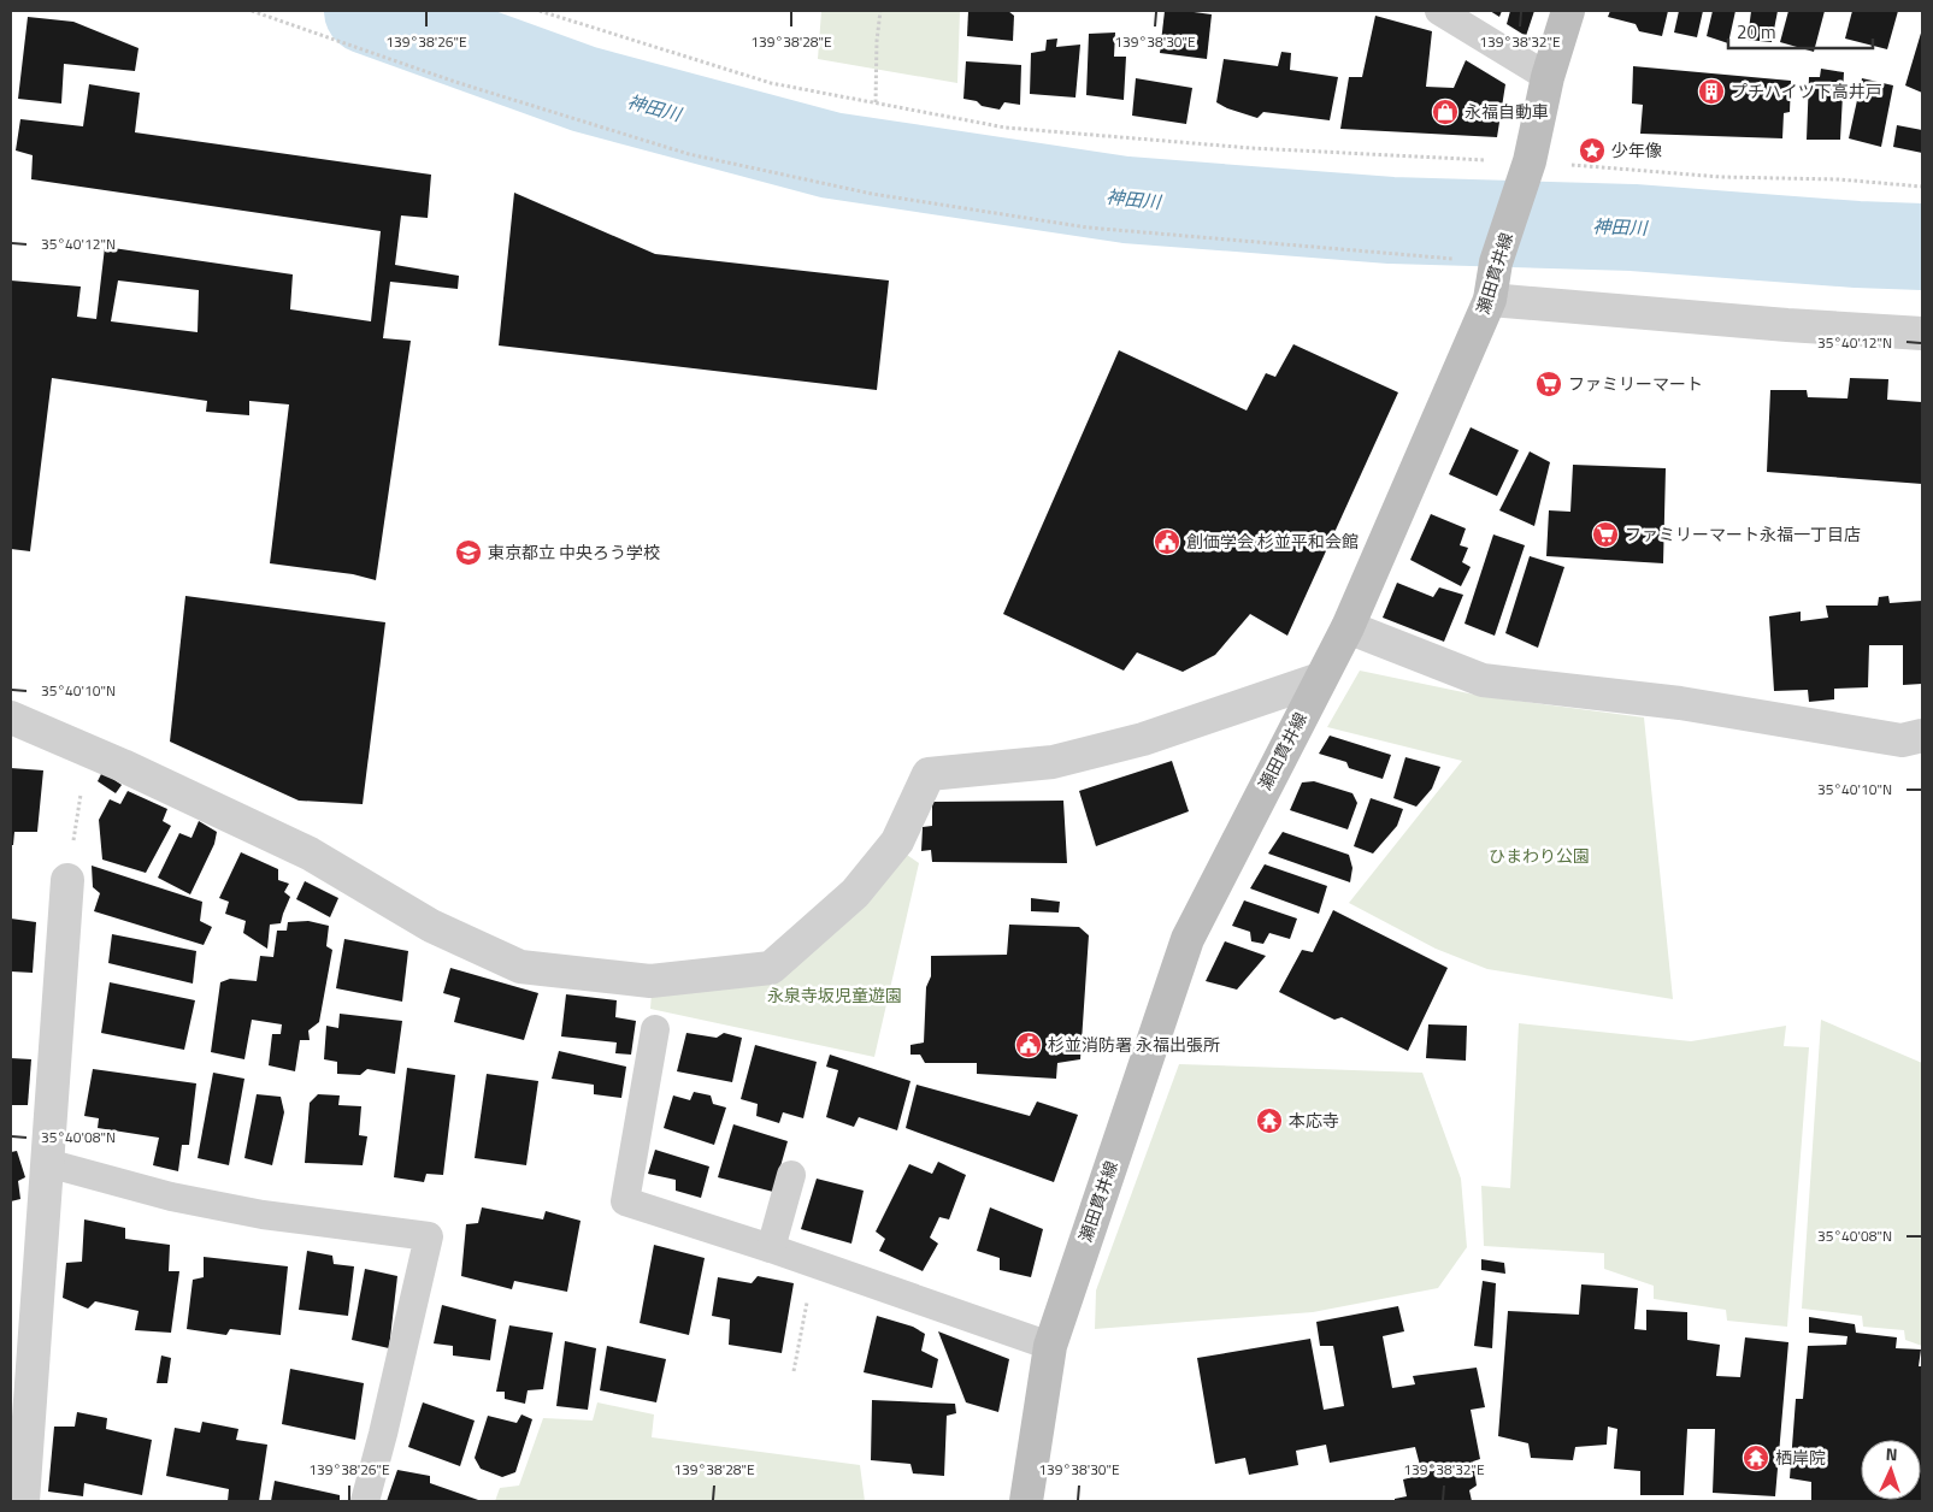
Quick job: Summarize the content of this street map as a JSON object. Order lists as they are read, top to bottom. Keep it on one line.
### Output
{"streets":{"main road":["瀬田貫井線"]},"water":["神田川"],"parks":["ひまわり公園","永泉寺坂児童遊園"],"places":{"building":["プチハイツ下高井戸"],"shop":["永福自動車"],"place":["少年像"],"supermarket":["ファミリーマート","ファミリーマート永福一丁目店"],"public building":["創価学会 杉並平和会館","杉並消防署 永福出張所"],"school or university":["東京都立 中央ろう学校"],"temple":["本応寺","栖岸院"]},"scale_bar":"20 m","north":"top","coordinates":["139°38'26\"E","139°38'28\"E","139°38'30\"E","139°38'32\"E","35°40'12\"N","35°40'10\"N","35°40'08\"N"]}
